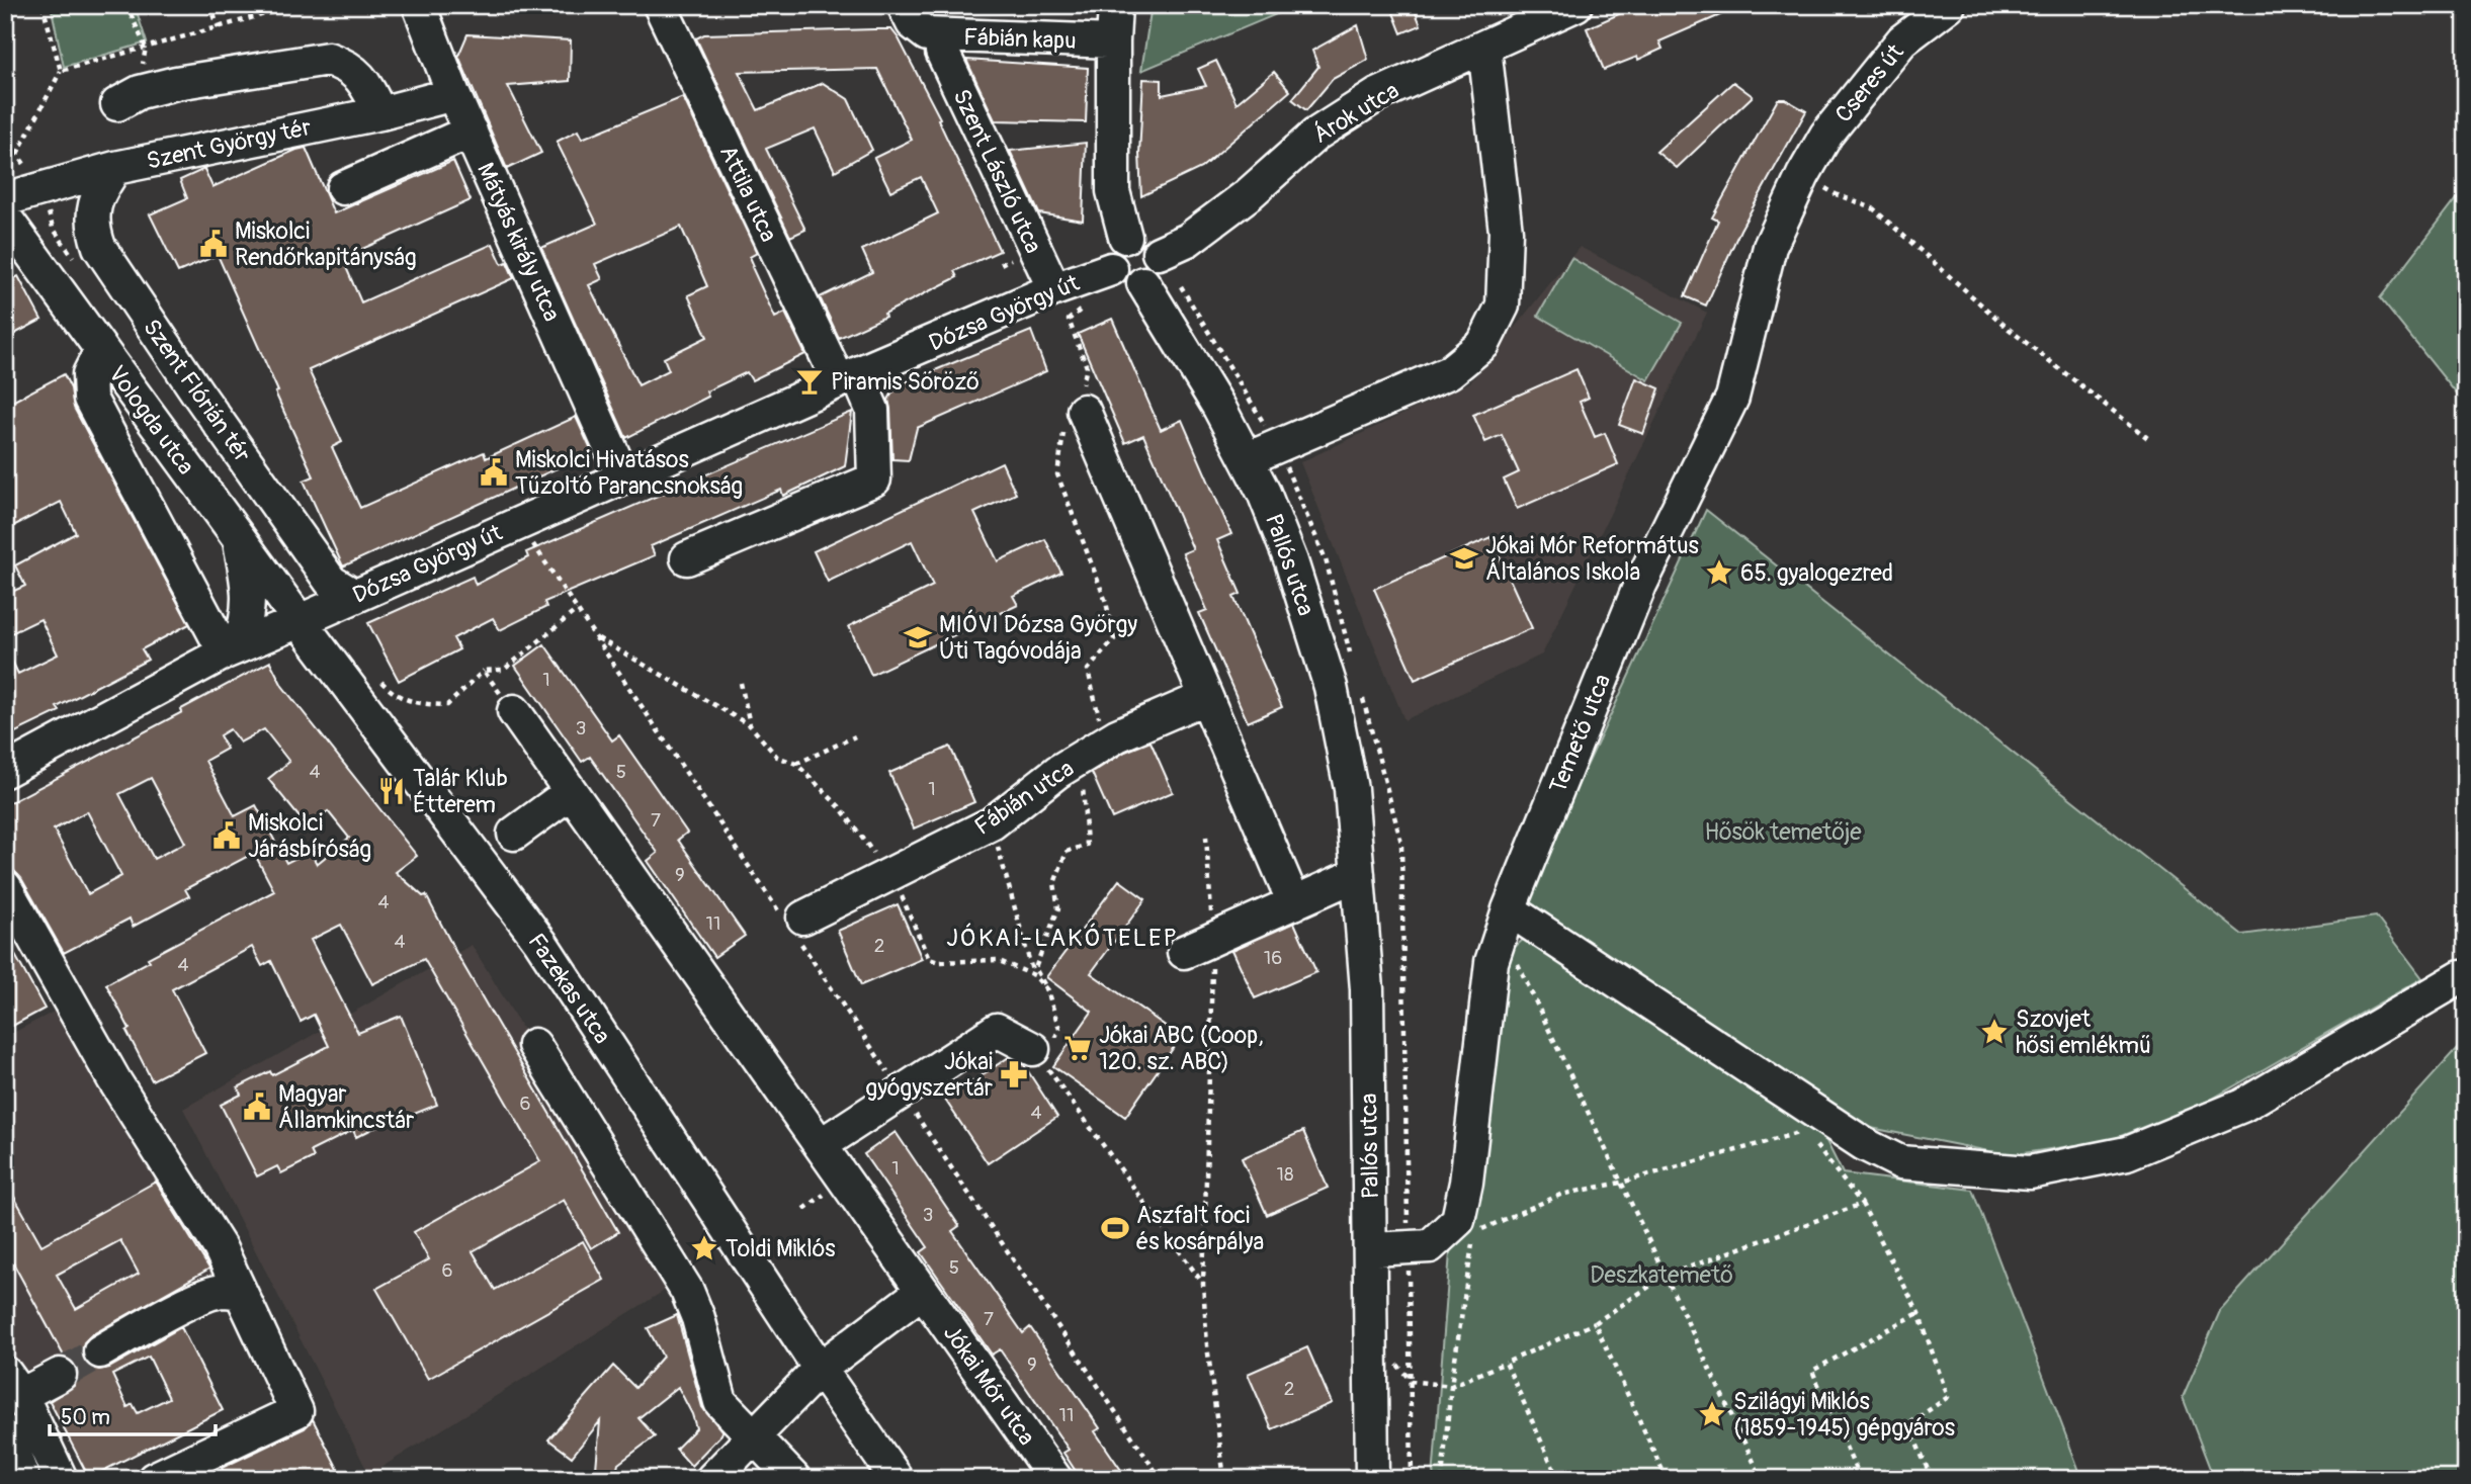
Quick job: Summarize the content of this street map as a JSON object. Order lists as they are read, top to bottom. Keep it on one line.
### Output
{"streets":{"street":["Fábián kapu","Cseres út","Árok utca","Szent György tér","Szent László utca","Attila utca","Mátyás király utca","Dózsa György út","Szent Flórián tér","Vologda utca","Pallós utca","Temető utca","Fábián utca","Fazekas utca","Jókai Mór utca"]},"crossings":[["Fábián kapu","Szent László utca"],["Cseres út","Temető utca"],["Árok utca","Dózsa György út"],["Árok utca","Pallós utca"],["Szent György tér","Mátyás király utca"],["Szent György tér","Szent Flórián tér"],["Szent László utca","Dózsa György út"],["Attila utca","Dózsa György út"],["Mátyás király utca","Dózsa György út"],["Dózsa György út","Szent Flórián tér"],["Dózsa György út","Vologda utca"],["Dózsa György út","Pallós utca"],["Dózsa György út","Fazekas utca"],["Vologda utca","Fazekas utca"],["Pallós utca","Temető utca"]],"districts":["JÓKAI-LAKÓTELEP"],"parks":["Hősök temetője","Deszkatemető"],"places":{"public building":["Miskolci Rendőrkapitányság","Miskolci Hivatásos Tűzoltó Parancsnokság","Miskolci Járásbíróság","Magyar Államkincstár"],"bar":["Piramis Söröző"],"school or university":["Jókai Mór Református Általános Iskola","MIÓVI Dózsa György Úti Tagóvodája"],"place":["65. gyalogezred","Szovjet hősi emlékmű","Toldi Miklós","Szilágyi Miklós (1859-1945) gépgyáros"],"restaurant":["Talár Klub Étterem"],"supermarket":["Jókai ABC (Coop, 120. sz. ABC)"],"pharmacy":["Jókai gyógyszertár"],"sports":["Aszfalt foci és kosárpálya"]},"house_numbers":["1","3","4","5","1","7","9","4","11","4","2","16","4","6","4","1","18","3","5","6","7","9","2","11"],"scale_bar":"50 m"}
